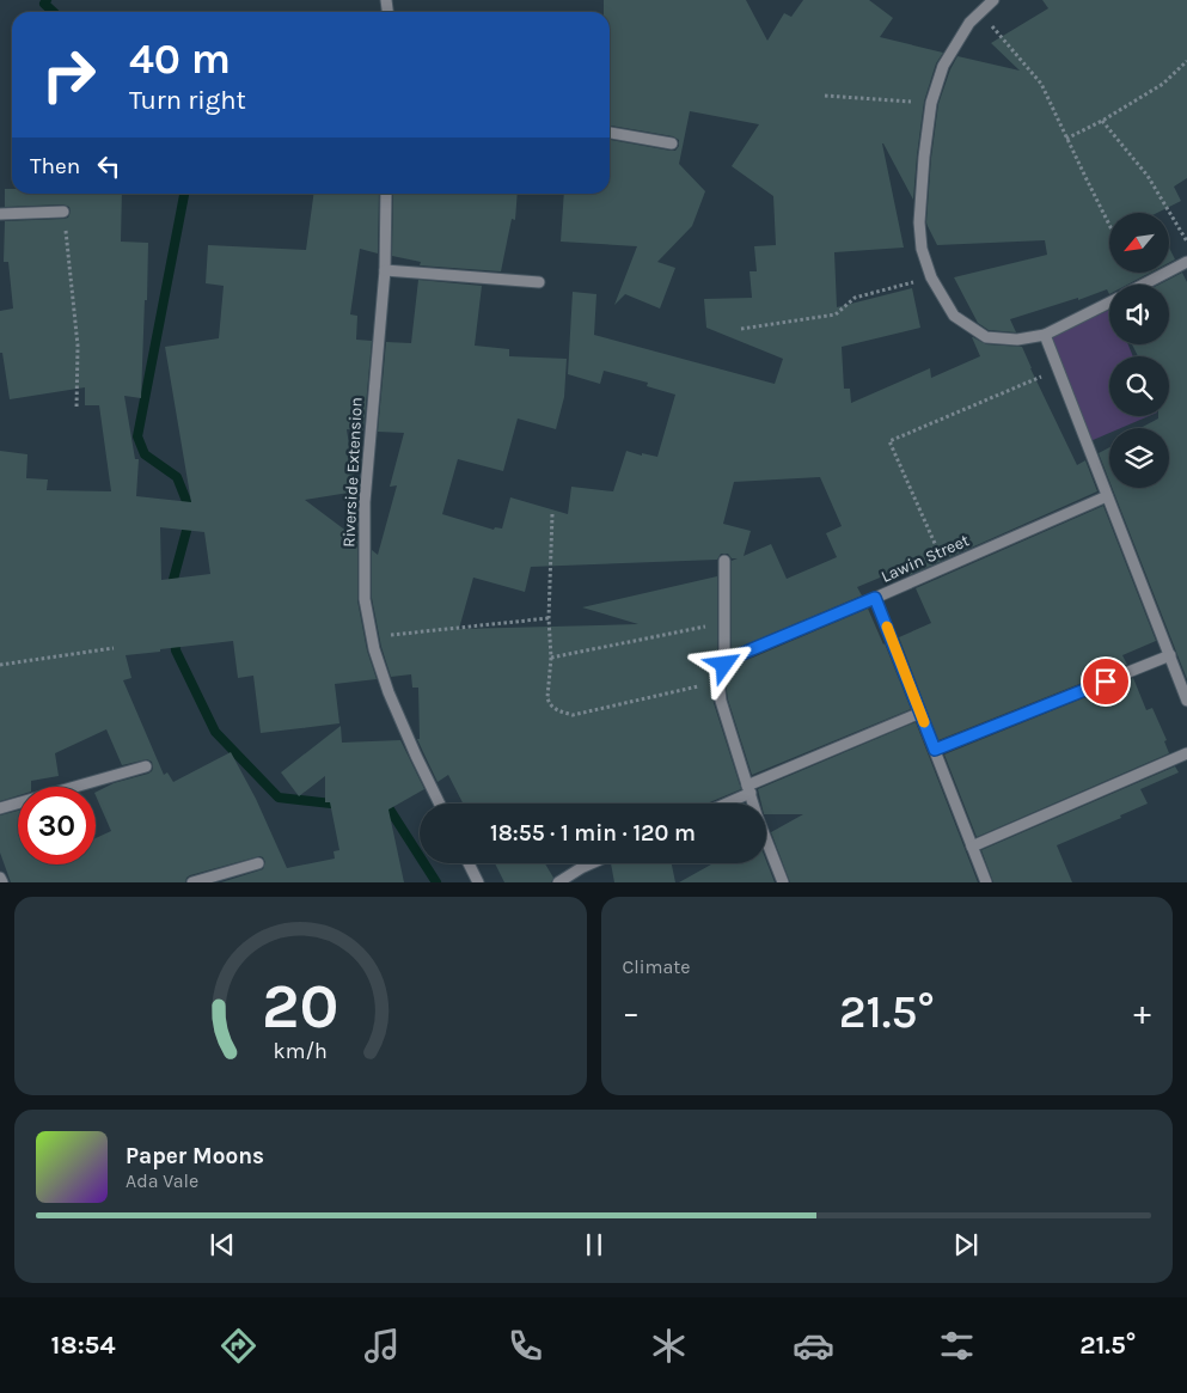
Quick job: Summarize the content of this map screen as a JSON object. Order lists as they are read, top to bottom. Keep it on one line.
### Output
{"streets":{"street":["Riverside Extension","Lawin Street"]},"north":"bottom left","page":{"turn":["40 m","Turn right"],"then":"Then","limit":"30","trip":"18:55 · 1 min · 120 m","tile":"Climate","heat":["−","21.5°","+"],"song":["Paper Moons","Ada Vale"],"tabs":["18:54","21.5°"],"gauge":["20","km/h"]}}
